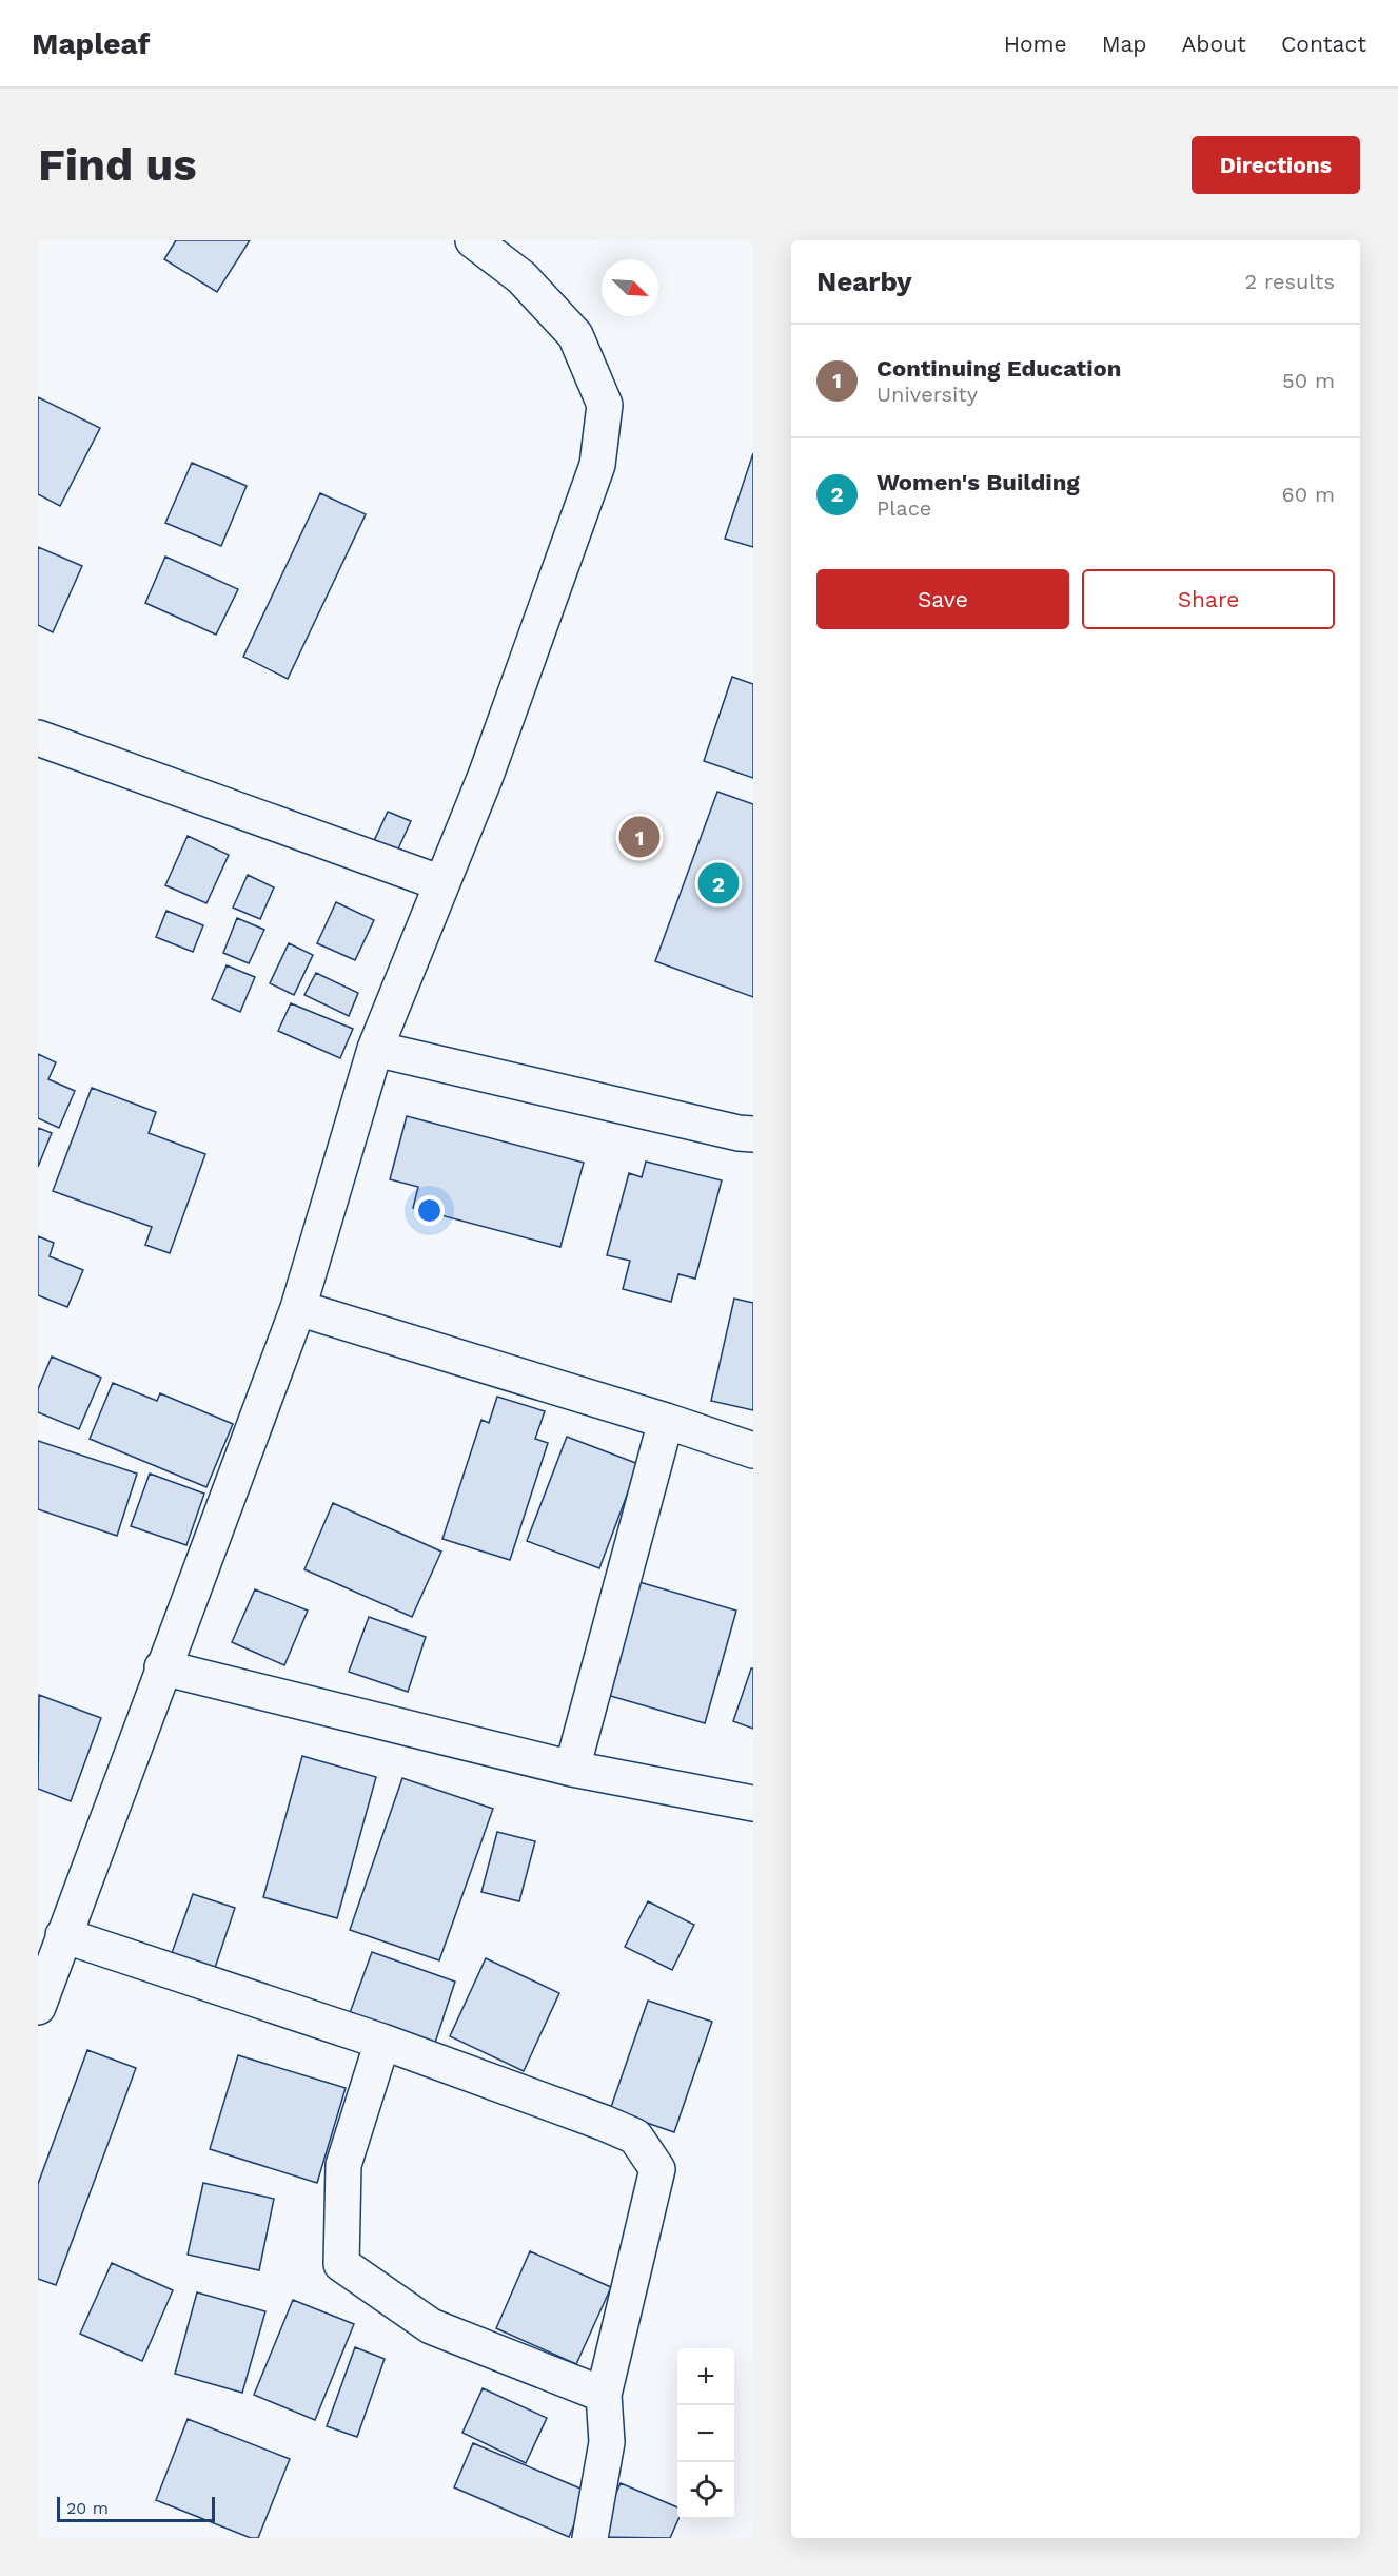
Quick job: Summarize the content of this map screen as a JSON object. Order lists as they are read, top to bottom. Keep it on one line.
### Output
{"scale_bar":"20 m","north":"bottom right","page":{"header":"Mapleaf","nav":["Home","Map","About","Contact"],"buttons":["Directions",["Save","Share"]],"title":"Find us","heading":["Nearby","2 results"],"list":[{"mark":"1","name":"Continuing Education","note":"University","value":"50 m"},{"mark":"2","name":"Women's Building","note":"Place","value":"60 m"}],"pins":["1","2"],"map_buttons":["+","−"],"scale":"20 m"}}
